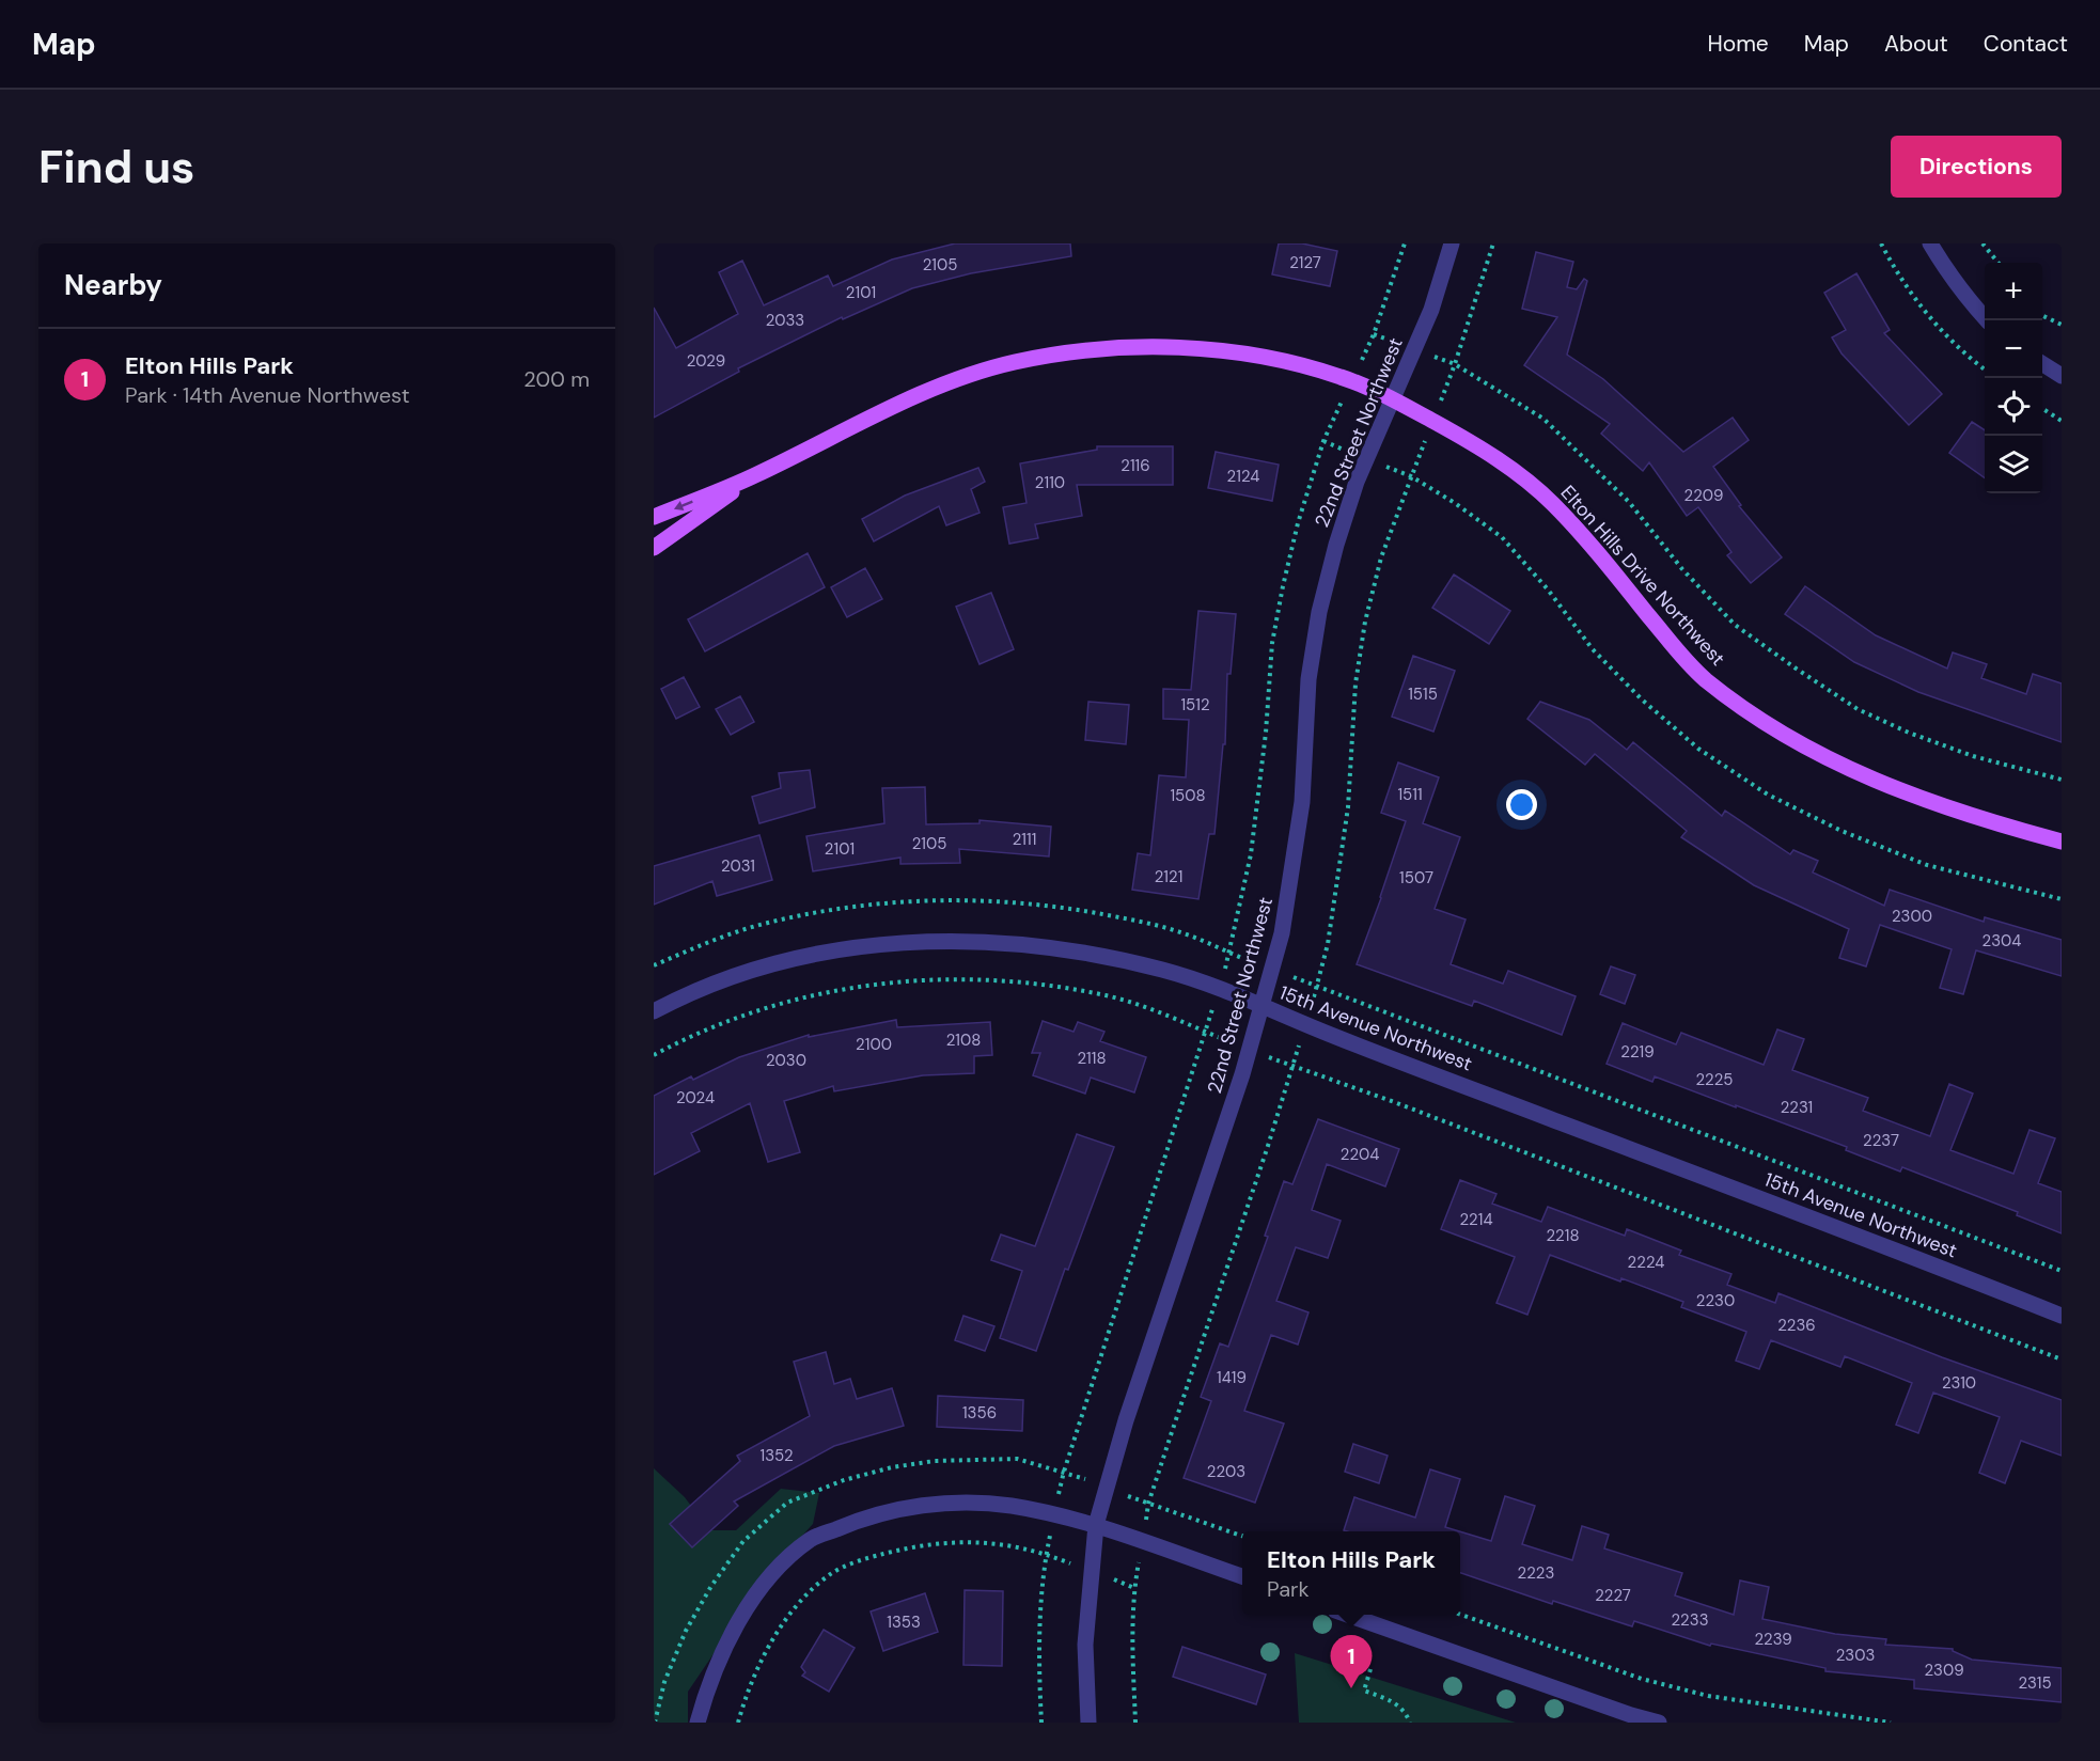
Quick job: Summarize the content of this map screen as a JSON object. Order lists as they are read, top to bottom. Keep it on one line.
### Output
{"streets":{"main road":["Elton Hills Drive Northwest"],"street":["22nd Street Northwest","15th Avenue Northwest"]},"crossings":[["22nd Street Northwest","Elton Hills Drive Northwest"],["22nd Street Northwest","15th Avenue Northwest"]],"house_numbers":["2127","2105","2101","2033","2029","2116","2124","2110","2209","1515","1512","1511","1508","2111","2105","2101","2031","2121","1507","2300","2304","2108","2100","2219","2118","2030","2225","2024","2231","2237","2204","2214","2218","2224","2230","2236","1419","2310","1356","1352","2203","2223","2227","2233","1353","2239","2303","2309","2315"],"page":{"header":"Map","nav":["Home","Map","About","Contact"],"buttons":"Directions","title":"Find us","heading":"Nearby","map_buttons":["+","−"],"list":[{"mark":"1","name":"Elton Hills Park","note":"Park · 14th Avenue Northwest","value":"200 m"}],"popup":["Elton Hills Park","Park"],"pins":"1"}}
